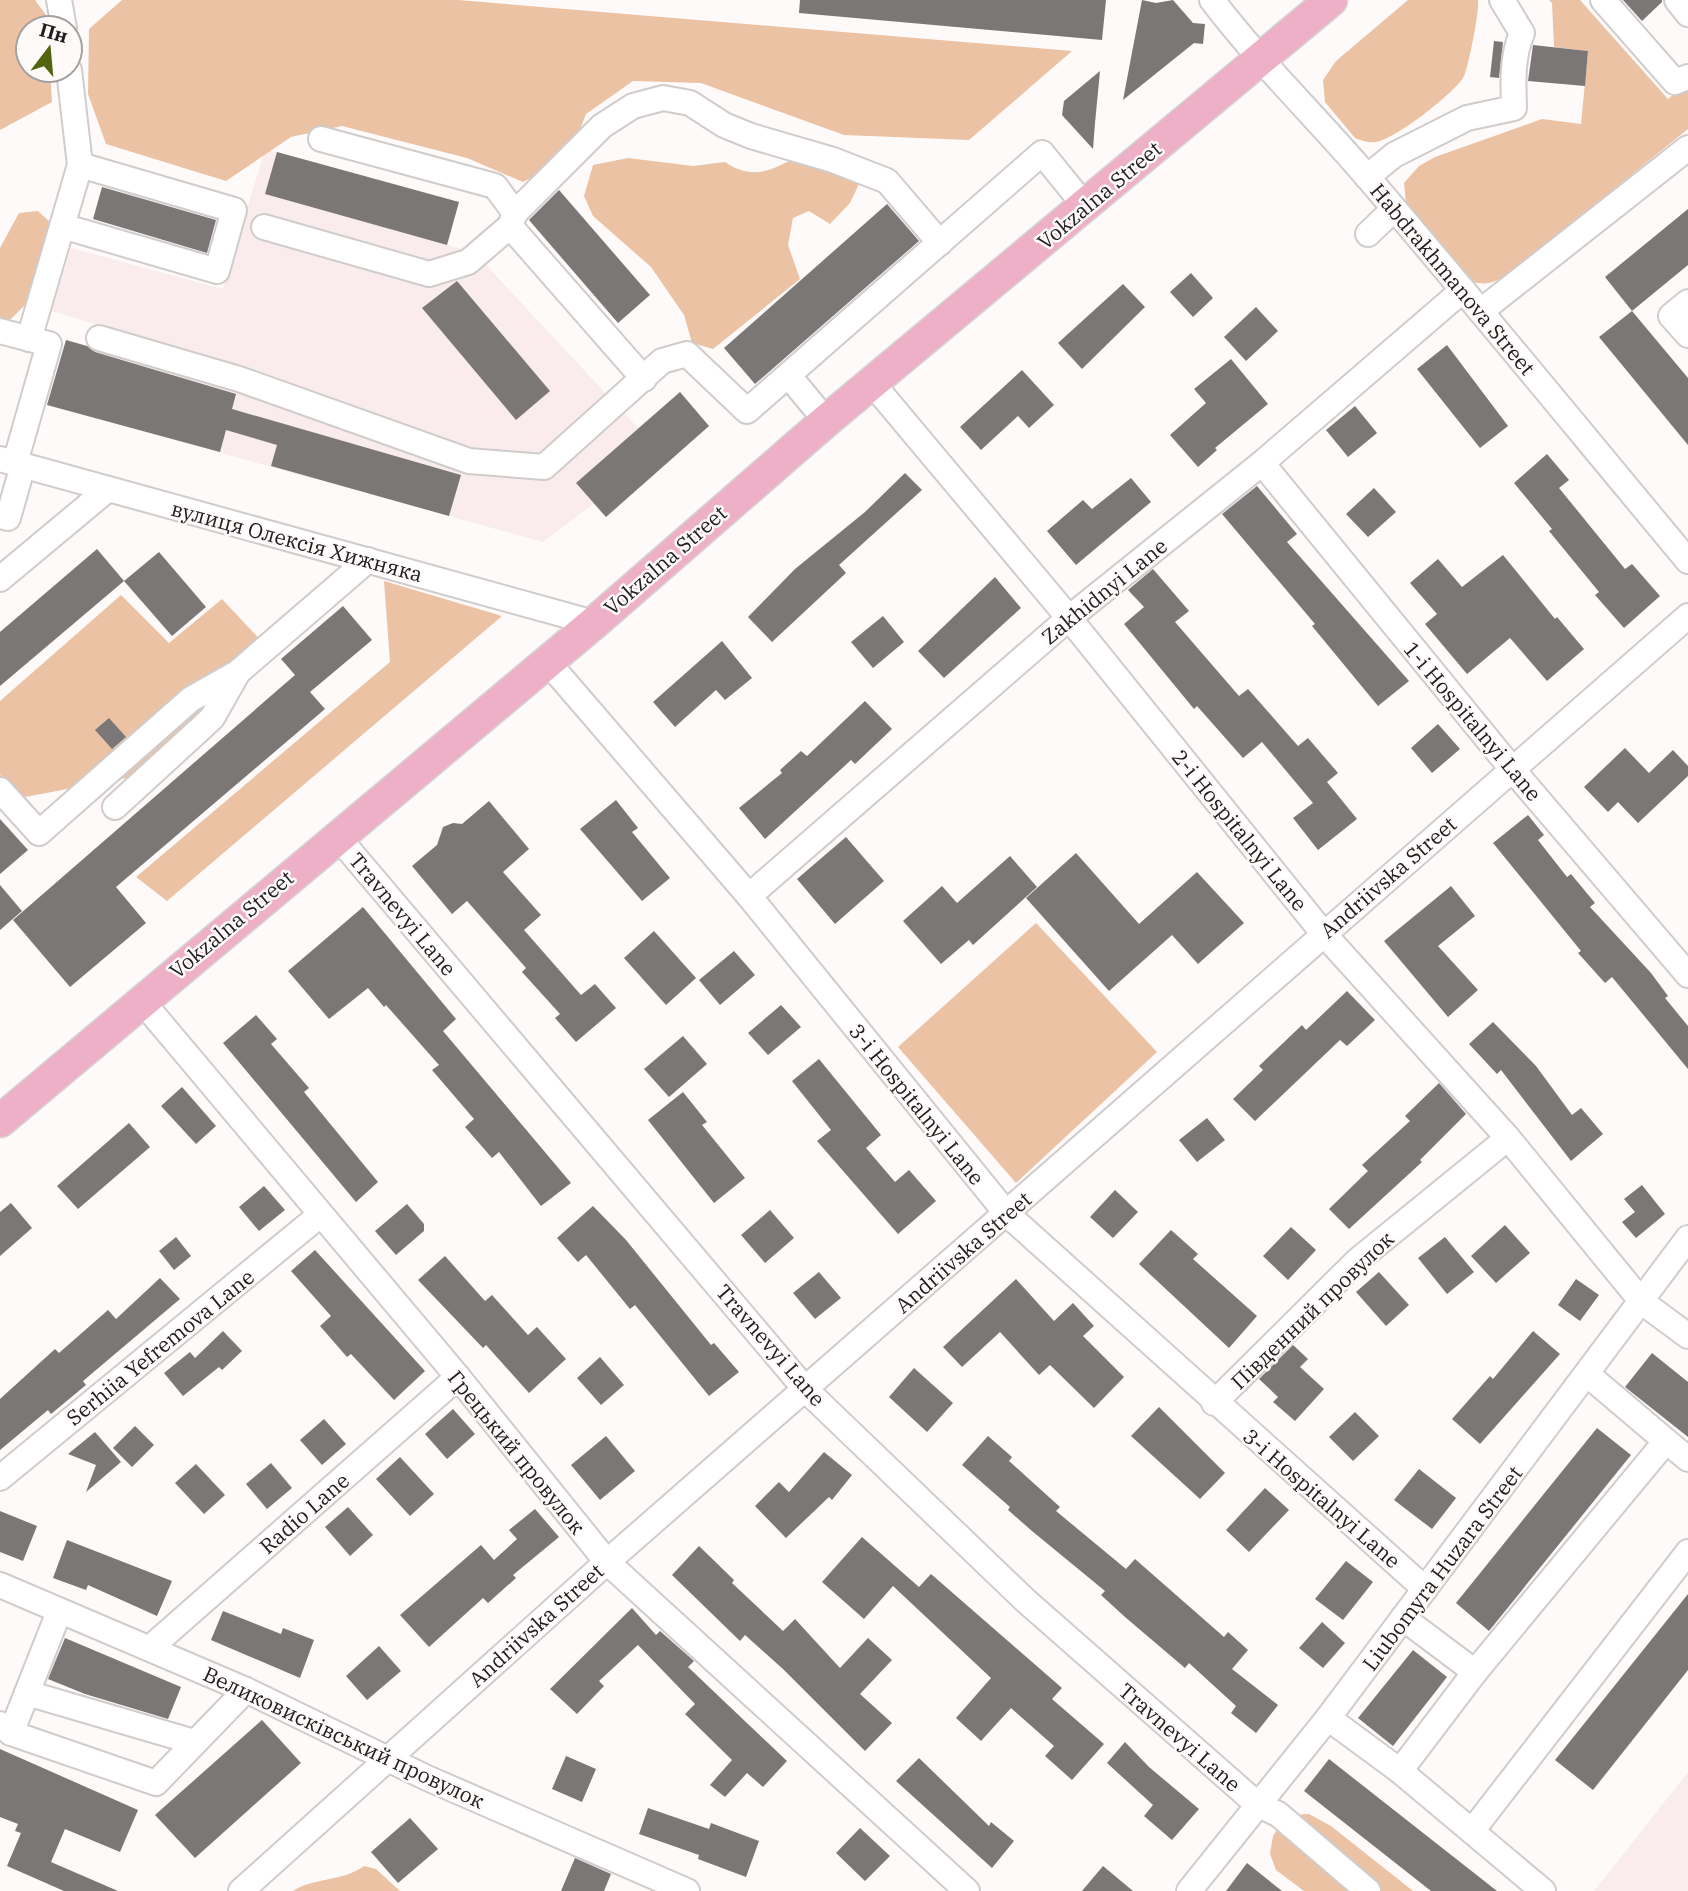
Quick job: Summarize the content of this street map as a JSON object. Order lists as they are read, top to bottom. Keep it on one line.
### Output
{"streets":{"main road":["Vokzalna Street"],"street":["Habdrakhmanova Street","вулиця Олексія Хижняка","Zakhidnyi Lane","1-i Hospitalnyi Lane","2-i Hospitalnyi Lane","Andriivska Street","Travnevyi Lane","3-i Hospitalnyi Lane","Південний провулок","Serhiia Yefremova Lane","Грецький провулок","Radio Lane","Liubomyra Huzara Street","Великовисківський провулок"]},"crossings":[["Vokzalna Street","Habdrakhmanova Street"],["Vokzalna Street","вулиця Олексія Хижняка"],["Vokzalna Street","2-i Hospitalnyi Lane"],["Vokzalna Street","Travnevyi Lane"],["Vokzalna Street","3-i Hospitalnyi Lane"],["Vokzalna Street","Грецький провулок"],["Habdrakhmanova Street","Zakhidnyi Lane"],["Zakhidnyi Lane","1-i Hospitalnyi Lane"],["Zakhidnyi Lane","2-i Hospitalnyi Lane"],["Zakhidnyi Lane","3-i Hospitalnyi Lane"],["1-i Hospitalnyi Lane","Andriivska Street"],["2-i Hospitalnyi Lane","Andriivska Street"],["2-i Hospitalnyi Lane","Південний провулок"],["2-i Hospitalnyi Lane","Liubomyra Huzara Street"],["Andriivska Street","Travnevyi Lane"],["Andriivska Street","3-i Hospitalnyi Lane"],["Andriivska Street","Грецький провулок"],["Andriivska Street","Великовисківський провулок"],["Travnevyi Lane","Liubomyra Huzara Street"],["3-i Hospitalnyi Lane","Південний провулок"],["3-i Hospitalnyi Lane","Liubomyra Huzara Street"],["Serhiia Yefremova Lane","Грецький провулок"],["Грецький провулок","Radio Lane"],["Radio Lane","Великовисківський провулок"]],"north":"top"}
